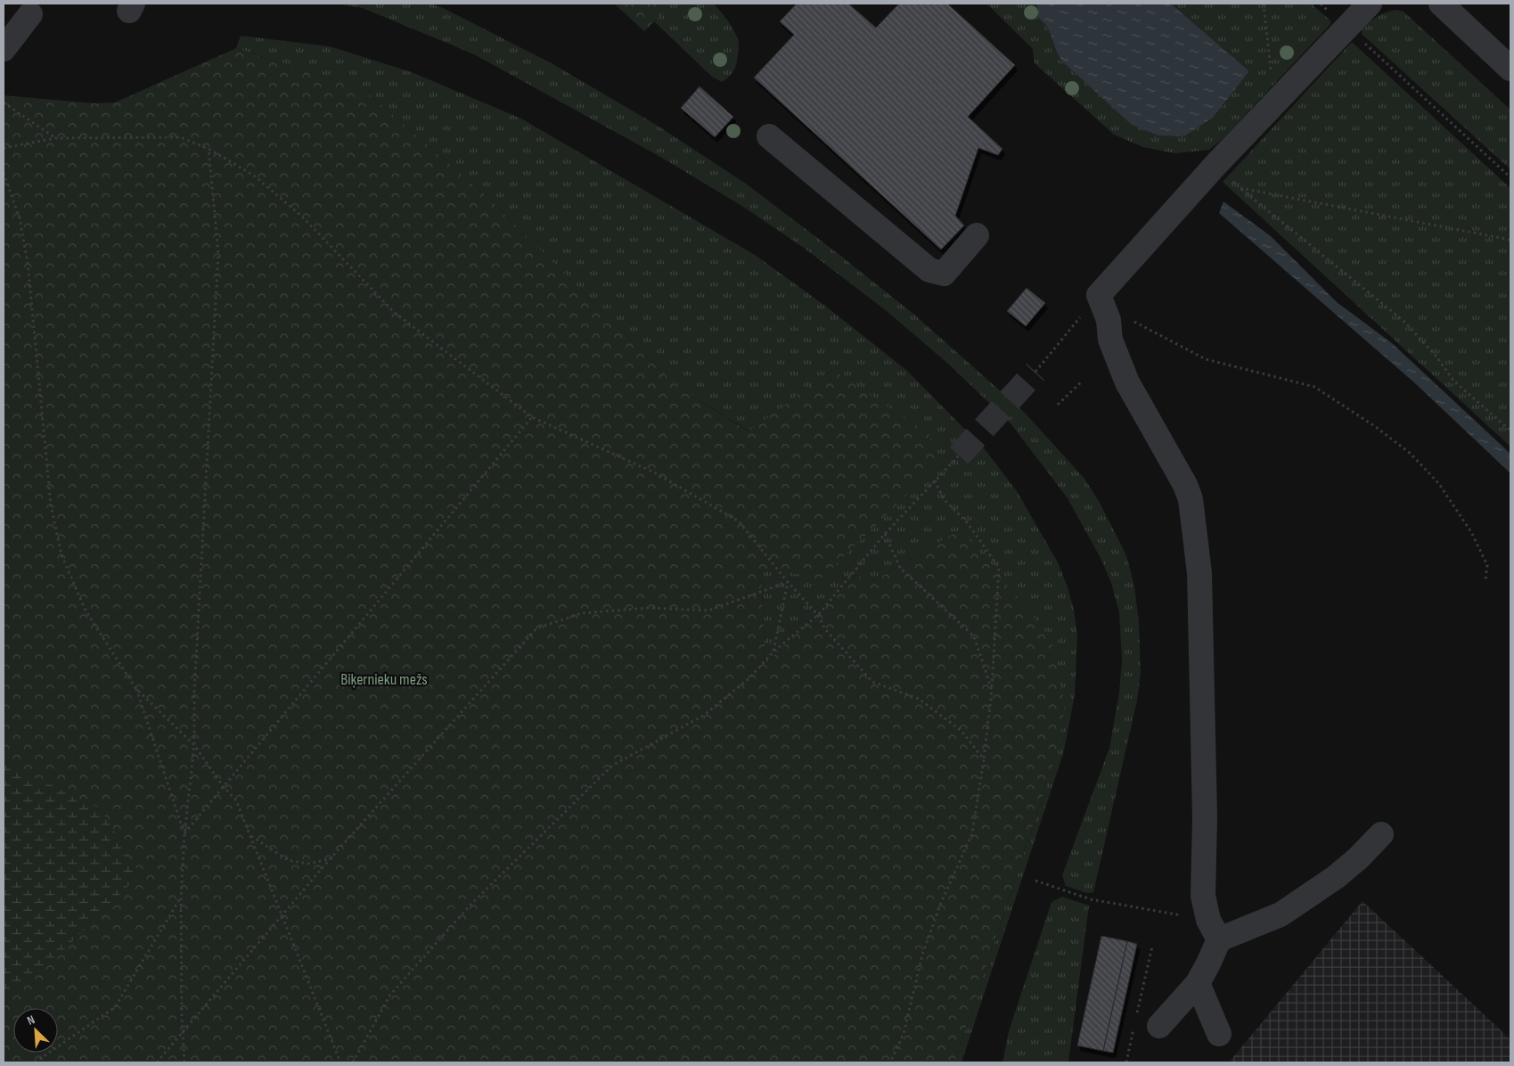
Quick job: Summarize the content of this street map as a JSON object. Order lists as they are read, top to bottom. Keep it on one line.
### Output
{"parks":["Biķernieku mežs"],"north":"top left"}
